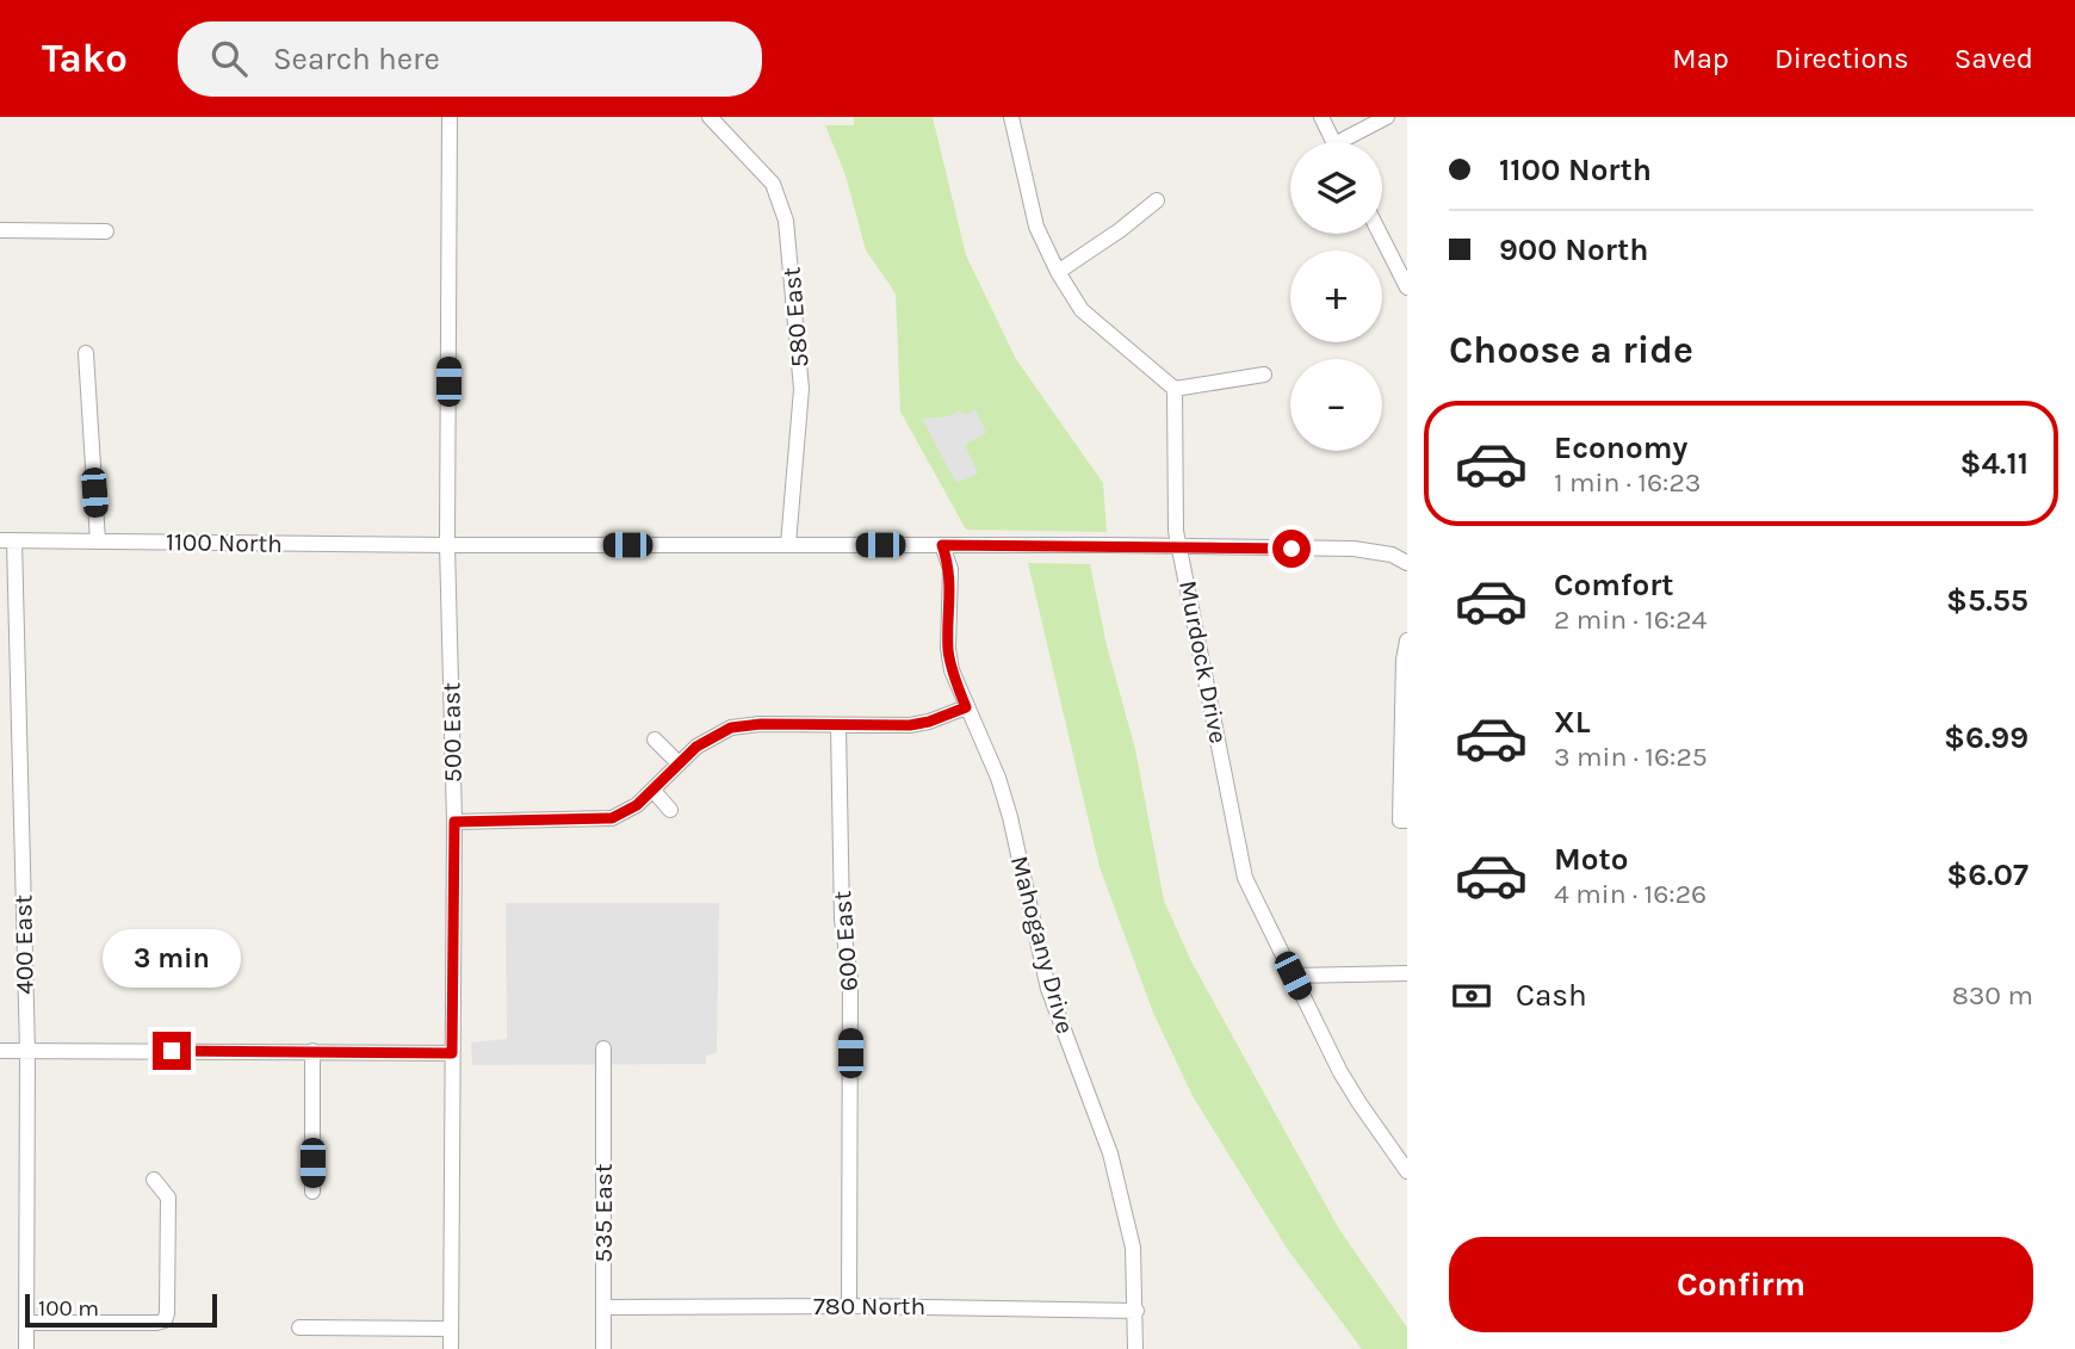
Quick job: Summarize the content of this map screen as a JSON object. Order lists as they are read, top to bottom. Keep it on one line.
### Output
{"streets":{"street":["580 East","1100 North","Murdock Drive","500 East","600 East","400 East","Mahogany Drive","535 East","780 North"]},"crossings":[["580 East","1100 North"],["1100 North","Murdock Drive"],["1100 North","500 East"],["1100 North","400 East"],["1100 North","Mahogany Drive"],["600 East","780 North"],["Mahogany Drive","780 North"],["535 East","780 North"]],"scale_bar":"100 m","page":{"header":"Tako","search":"Search here","nav":["Map","Directions","Saved"],"banner":["1100 North","900 North"],"map_buttons":["+","−"],"heading":"Choose a ride","list":[{"name":"Economy","note":"1 min · 16:23","value":"$4.11"},{"name":"Comfort","note":"2 min · 16:24","value":"$5.55"},{"name":"XL","note":"3 min · 16:25","value":"$6.99"},{"name":"Moto","note":"4 min · 16:26","value":"$6.07"}],"bubble":"3 min","pay":["Cash","830 m"],"buttons":"Confirm","scale":"100 m"}}
